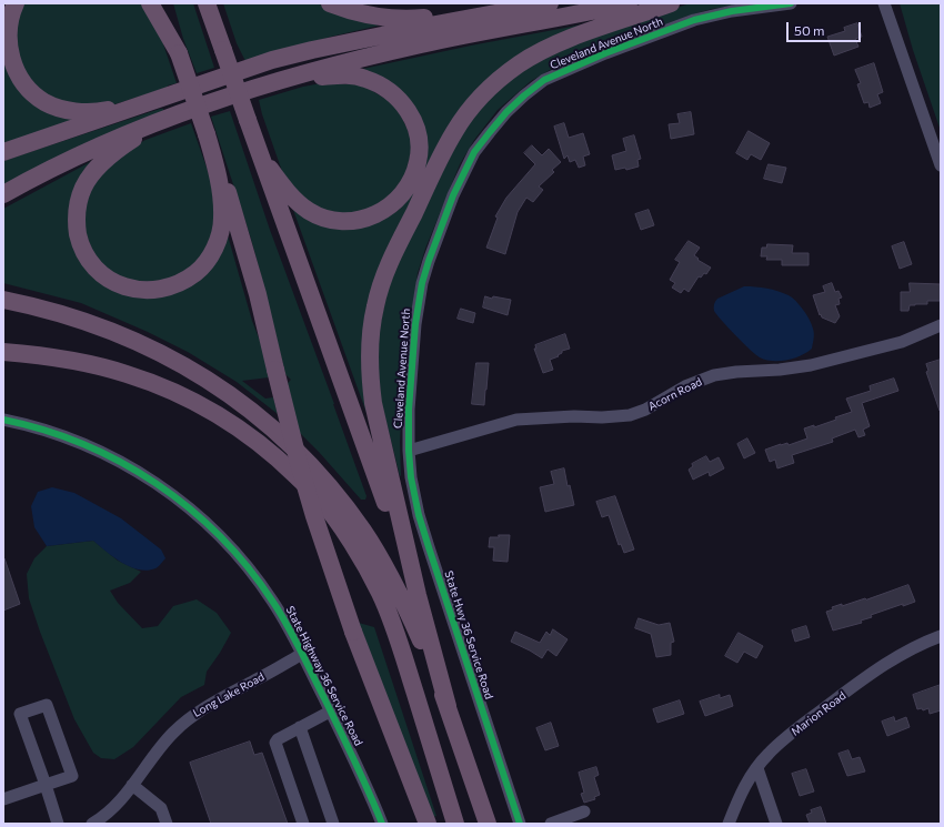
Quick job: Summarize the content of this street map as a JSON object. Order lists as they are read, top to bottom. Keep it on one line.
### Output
{"streets":{"street":["Cleveland Avenue North","Acorn Road","State Hwy 36 Service Road","State Highway 36 Service Road","Long Lake Road","Marion Road"]},"crossings":[["Cleveland Avenue North","Acorn Road"],["Cleveland Avenue North","State Hwy 36 Service Road"],["Acorn Road","State Hwy 36 Service Road"],["State Highway 36 Service Road","Long Lake Road"]],"scale_bar":"50 m"}
